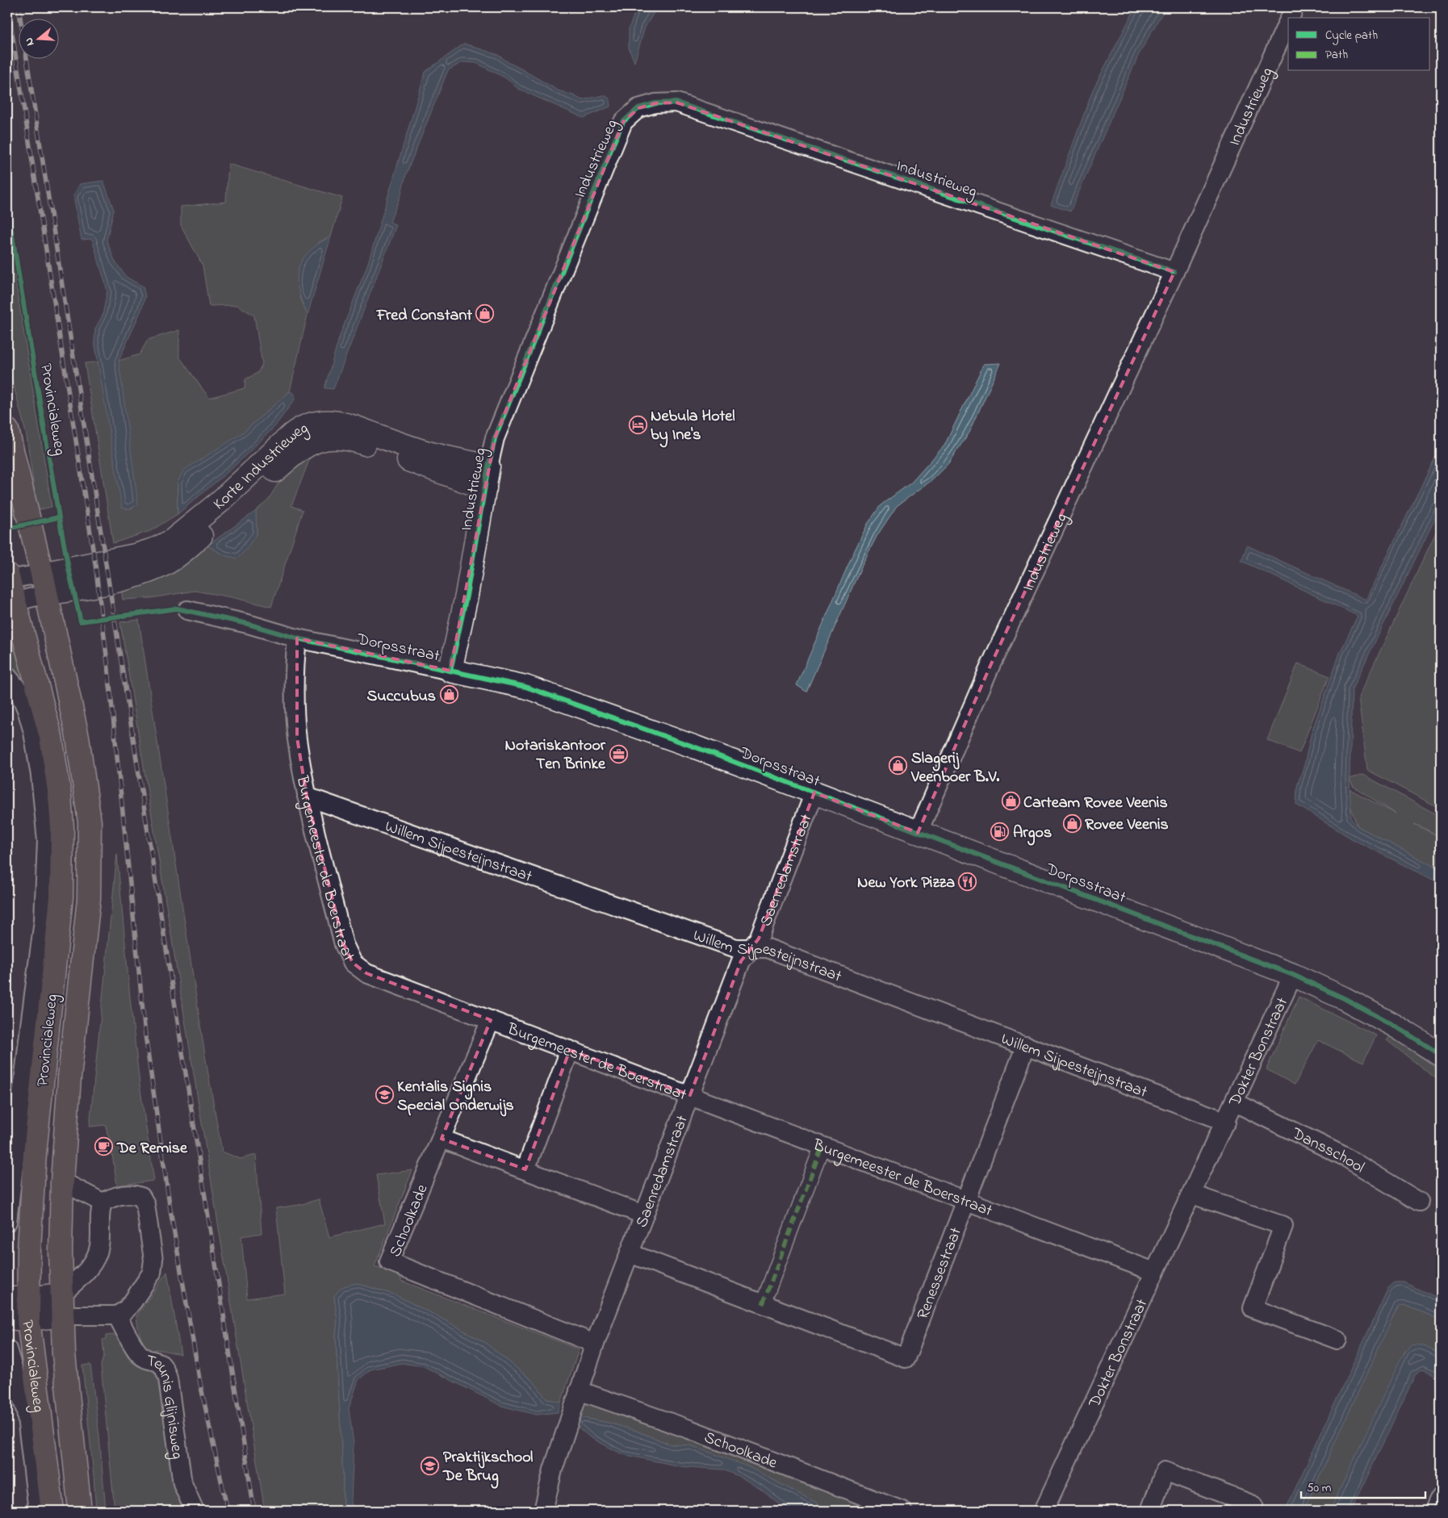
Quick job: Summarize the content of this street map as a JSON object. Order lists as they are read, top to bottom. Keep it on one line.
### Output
{"streets":{"main road":["Provincialeweg"],"street":["Industrieweg","Korte Industrieweg","Dorpsstraat","Willem Sijpesteijnstraat","Burgemeester de Boerstraat","Saenredamstraat","Dokter Bonstraat","Dansschool","Schoolkade","Renessestraat","Teunis Glijnisweg"]},"crossings":[["Industrieweg","Korte Industrieweg"],["Industrieweg","Dorpsstraat"],["Provincialeweg","Korte Industrieweg"],["Dorpsstraat","Burgemeester de Boerstraat"],["Dorpsstraat","Saenredamstraat"],["Dorpsstraat","Dokter Bonstraat"],["Willem Sijpesteijnstraat","Burgemeester de Boerstraat"],["Willem Sijpesteijnstraat","Saenredamstraat"],["Willem Sijpesteijnstraat","Dokter Bonstraat"],["Willem Sijpesteijnstraat","Renessestraat"],["Burgemeester de Boerstraat","Saenredamstraat"],["Burgemeester de Boerstraat","Dokter Bonstraat"],["Burgemeester de Boerstraat","Schoolkade"],["Burgemeester de Boerstraat","Renessestraat"],["Saenredamstraat","Schoolkade"],["Saenredamstraat","Renessestraat"],["Dokter Bonstraat","Dansschool"]],"places":{"shop":["Fred Constant","Succubus","Slagerij Veenboer B.V.","Carteam Rovee Veenis","Rovee Veenis"],"hotel":["Nebula Hotel by Ine's"],"office":["Notariskantoor Ten Brinke"],"fuel station":["Argos"],"restaurant":["New York Pizza"],"school or university":["Kentalis Signis Special Onderwijs","Praktijkschool De Brug"],"cafe":["De Remise"]},"legend":["Cycle path","Path"],"scale_bar":"50 m","north":"left"}
